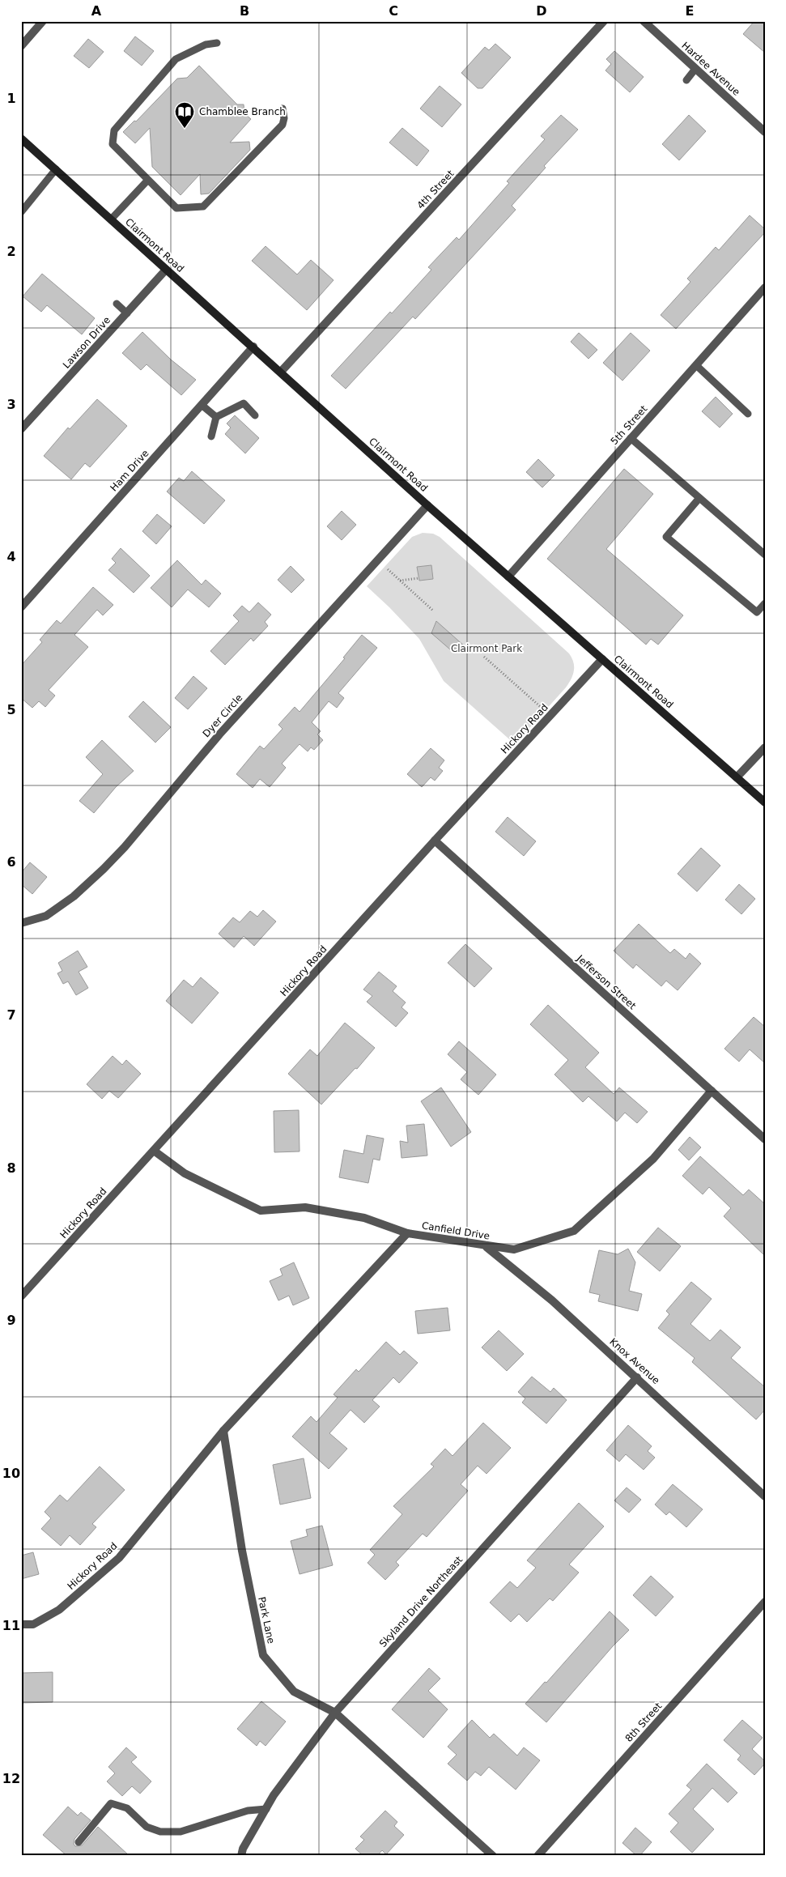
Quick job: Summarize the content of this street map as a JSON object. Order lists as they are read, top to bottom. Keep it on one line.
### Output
{"streets":{"main road":["Clairmont Road"],"street":["Hardee Avenue","4th Street","Lawson Drive","5th Street","Ham Drive","Dyer Circle","Hickory Road","Jefferson Street","Canfield Drive","Knox Avenue","Skyland Drive Northeast","Park Lane","8th Street"]},"crossings":[["4th Street","Clairmont Road"],["Clairmont Road","Lawson Drive"],["Clairmont Road","5th Street"],["Clairmont Road","Ham Drive"],["Clairmont Road","Dyer Circle"],["Clairmont Road","Hickory Road"],["Hickory Road","Jefferson Street"],["Hickory Road","Canfield Drive"],["Hickory Road","Park Lane"],["Jefferson Street","Canfield Drive"],["Canfield Drive","Knox Avenue"],["Knox Avenue","Skyland Drive Northeast"],["Skyland Drive Northeast","Park Lane"]],"parks":["Clairmont Park"],"places":{"library":["Chamblee Branch"]},"grid":{"columns":["A","B","C","D","E"],"rows":["1","2","3","4","5","6","7","8","9","10","11","12"]}}
